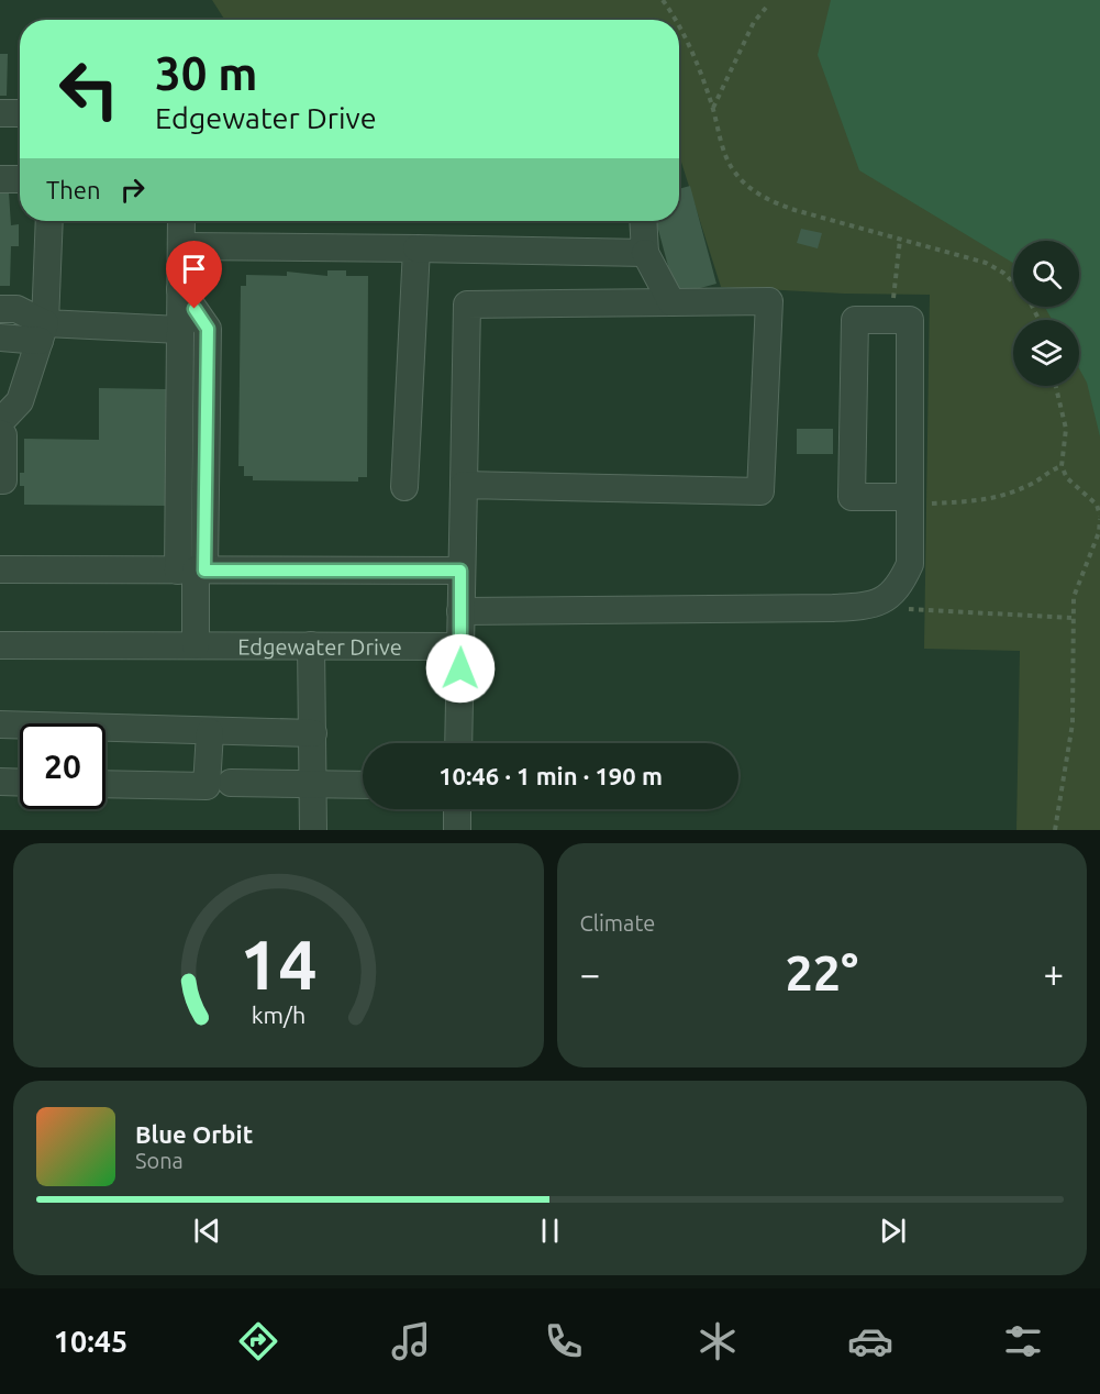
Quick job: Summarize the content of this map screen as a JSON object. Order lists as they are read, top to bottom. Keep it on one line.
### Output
{"streets":{"street":["Edgewater Drive"]},"page":{"turn":["30 m","Edgewater Drive"],"then":"Then","limit":"20","trip":"10:46 · 1 min · 190 m","tile":"Climate","heat":["−","22°","+"],"song":["Blue Orbit","Sona"],"tabs":"10:45","gauge":["14","km/h"]}}
